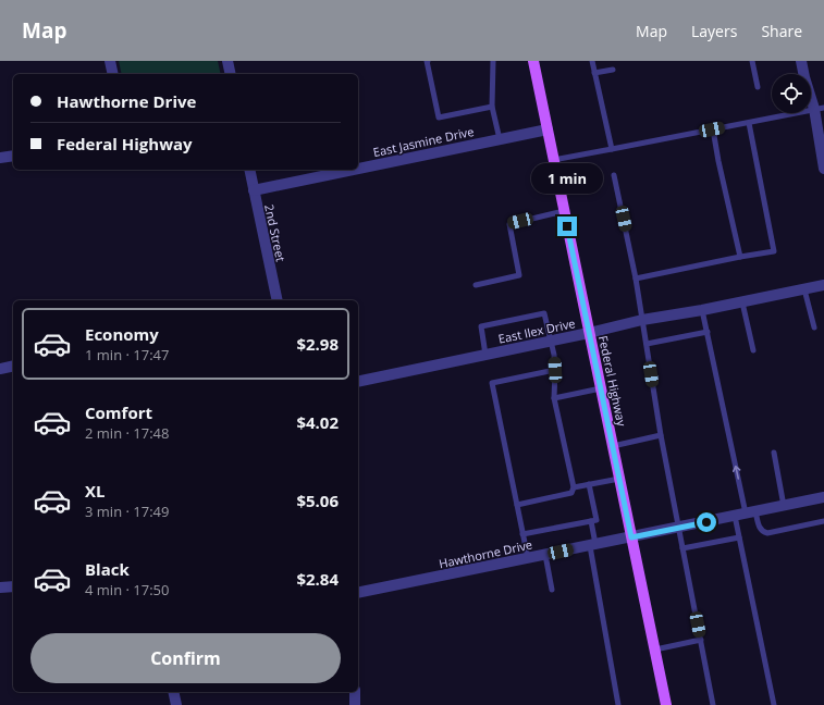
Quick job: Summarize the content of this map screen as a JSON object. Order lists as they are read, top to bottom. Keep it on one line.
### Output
{"streets":{"main road":["Federal Highway"],"street":["East Jasmine Drive","2nd Street","East Ilex Drive","Hawthorne Drive"]},"crossings":[["East Jasmine Drive","2nd Street"],["East Jasmine Drive","Federal Highway"],["East Ilex Drive","Federal Highway"],["Federal Highway","Hawthorne Drive"]],"page":{"header":"Map","nav":["Map","Layers","Share"],"banner":["Hawthorne Drive","Federal Highway"],"bubble":"1 min","list":[{"name":"Economy","note":"1 min · 17:47","value":"$2.98"},{"name":"Comfort","note":"2 min · 17:48","value":"$4.02"},{"name":"XL","note":"3 min · 17:49","value":"$5.06"},{"name":"Black","note":"4 min · 17:50","value":"$2.84"}],"buttons":"Confirm"}}
